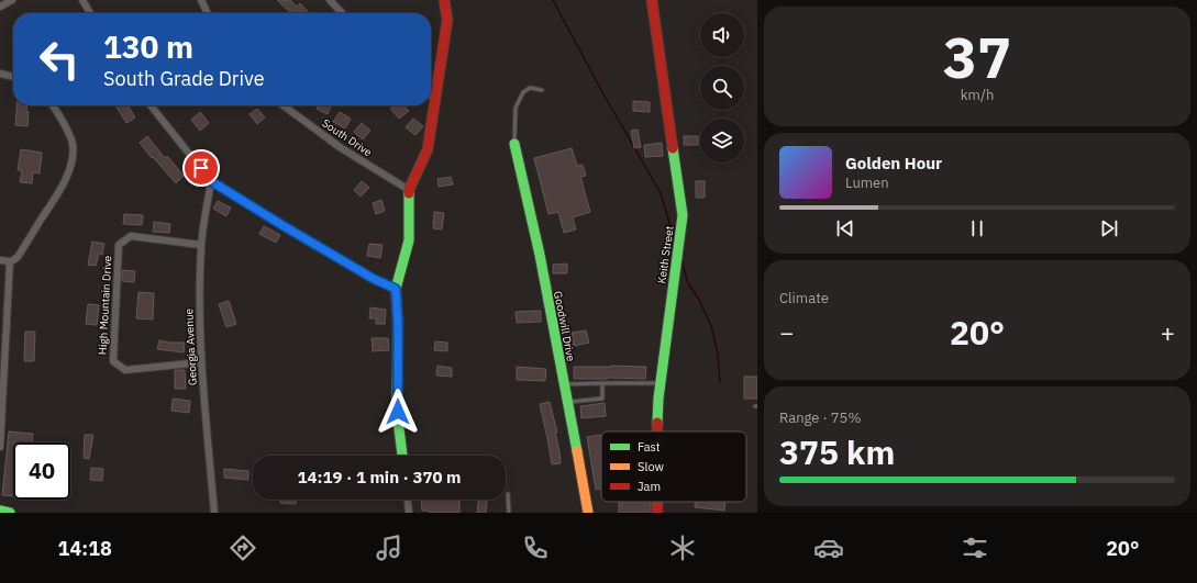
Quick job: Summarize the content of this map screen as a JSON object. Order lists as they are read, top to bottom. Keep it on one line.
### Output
{"streets":{"street":["South Drive","Keith Street","High Mountain Drive","Goodwill Drive","Georgia Avenue"]},"crossings":[["High Mountain Drive","Georgia Avenue"]],"legend":["Fast","Slow","Jam"],"page":{"tile":[["37","km/h"],"Climate",["Range · 75%","375 km"]],"turn":["130 m","South Grade Drive"],"song":["Golden Hour","Lumen"],"heat":["−","20°","+"],"limit":"40","trip":"14:19 · 1 min · 370 m","tabs":["14:18","20°"]}}
